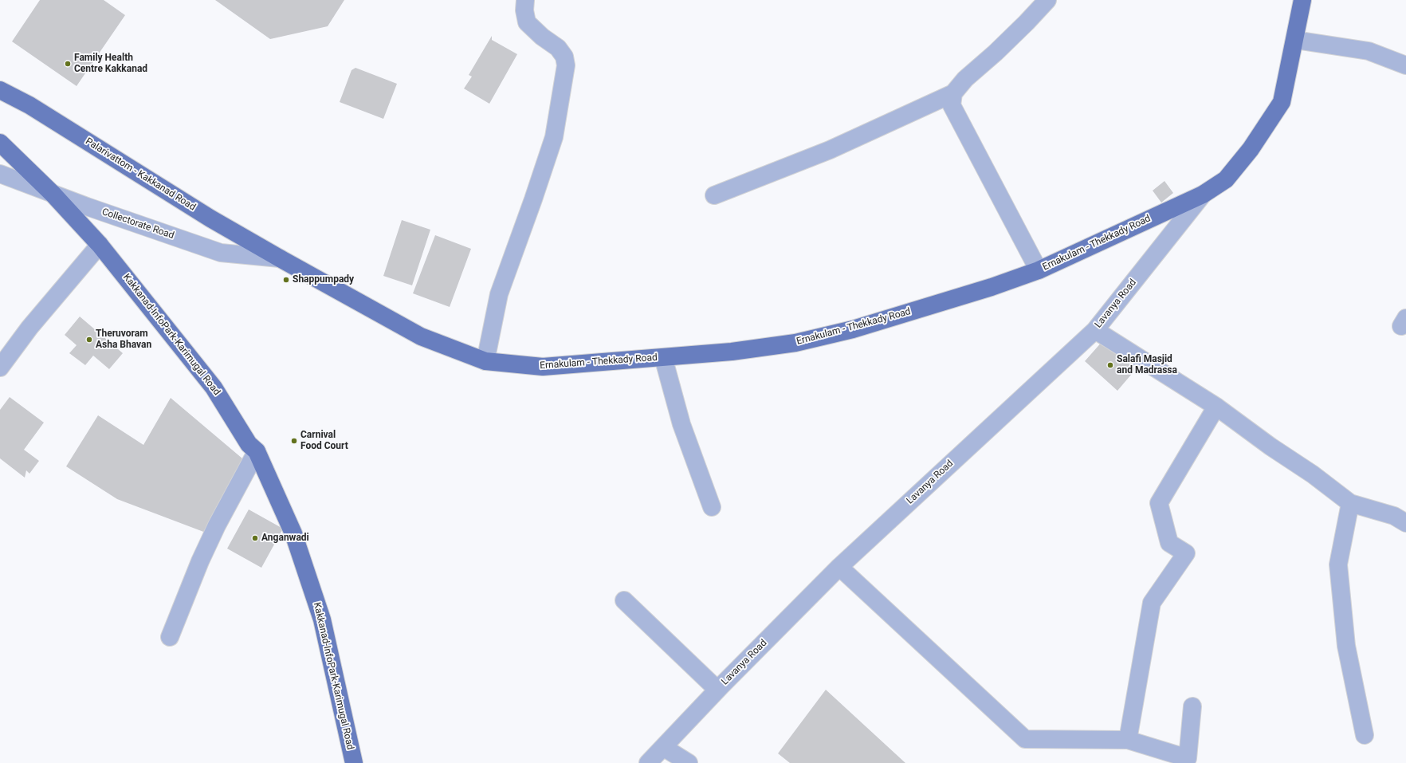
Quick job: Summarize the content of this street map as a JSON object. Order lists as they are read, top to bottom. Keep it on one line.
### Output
{"streets":{"main road":["Palarivattom - Kakkanad Road","Ernakulam - Thekkady Road","Kakkanad-InfoPark-Karimugal Road"],"street":["Collectorate Road","Lavanya Road"]},"crossings":[["Palarivattom - Kakkanad Road","Collectorate Road"],["Palarivattom - Kakkanad Road","Ernakulam - Thekkady Road"],["Collectorate Road","Ernakulam - Thekkady Road"],["Collectorate Road","Kakkanad-InfoPark-Karimugal Road"],["Ernakulam - Thekkady Road","Lavanya Road"]],"places":["Family Health Centre Kakkanad","Shappumpady","Theruvoram Asha Bhavan","Salafi Masjid and Madrassa","Carnival Food Court","Anganwadi"]}
